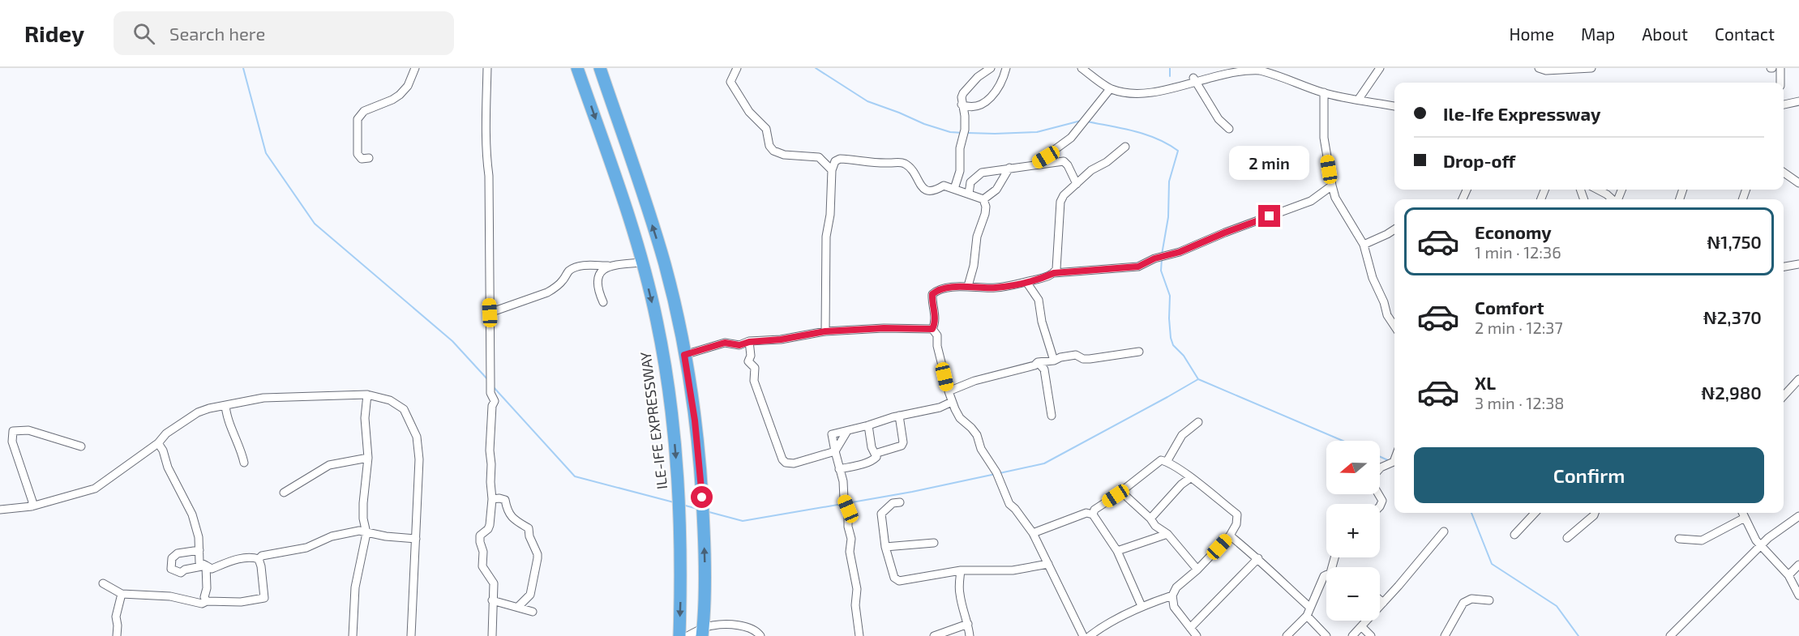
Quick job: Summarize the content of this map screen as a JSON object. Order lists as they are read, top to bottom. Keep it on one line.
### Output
{"streets":{"highway":["ILE-IFE EXPRESSWAY"]},"north":"left","page":{"header":"Ridey","search":"Search here","nav":["Home","Map","About","Contact"],"banner":["Ile-Ife Expressway","Drop-off"],"bubble":"2 min","list":[{"name":"Economy","note":"1 min · 12:36","value":"₦1,750"},{"name":"Comfort","note":"2 min · 12:37","value":"₦2,370"},{"name":"XL","note":"3 min · 12:38","value":"₦2,980"}],"buttons":"Confirm","map_buttons":["+","−"]}}
